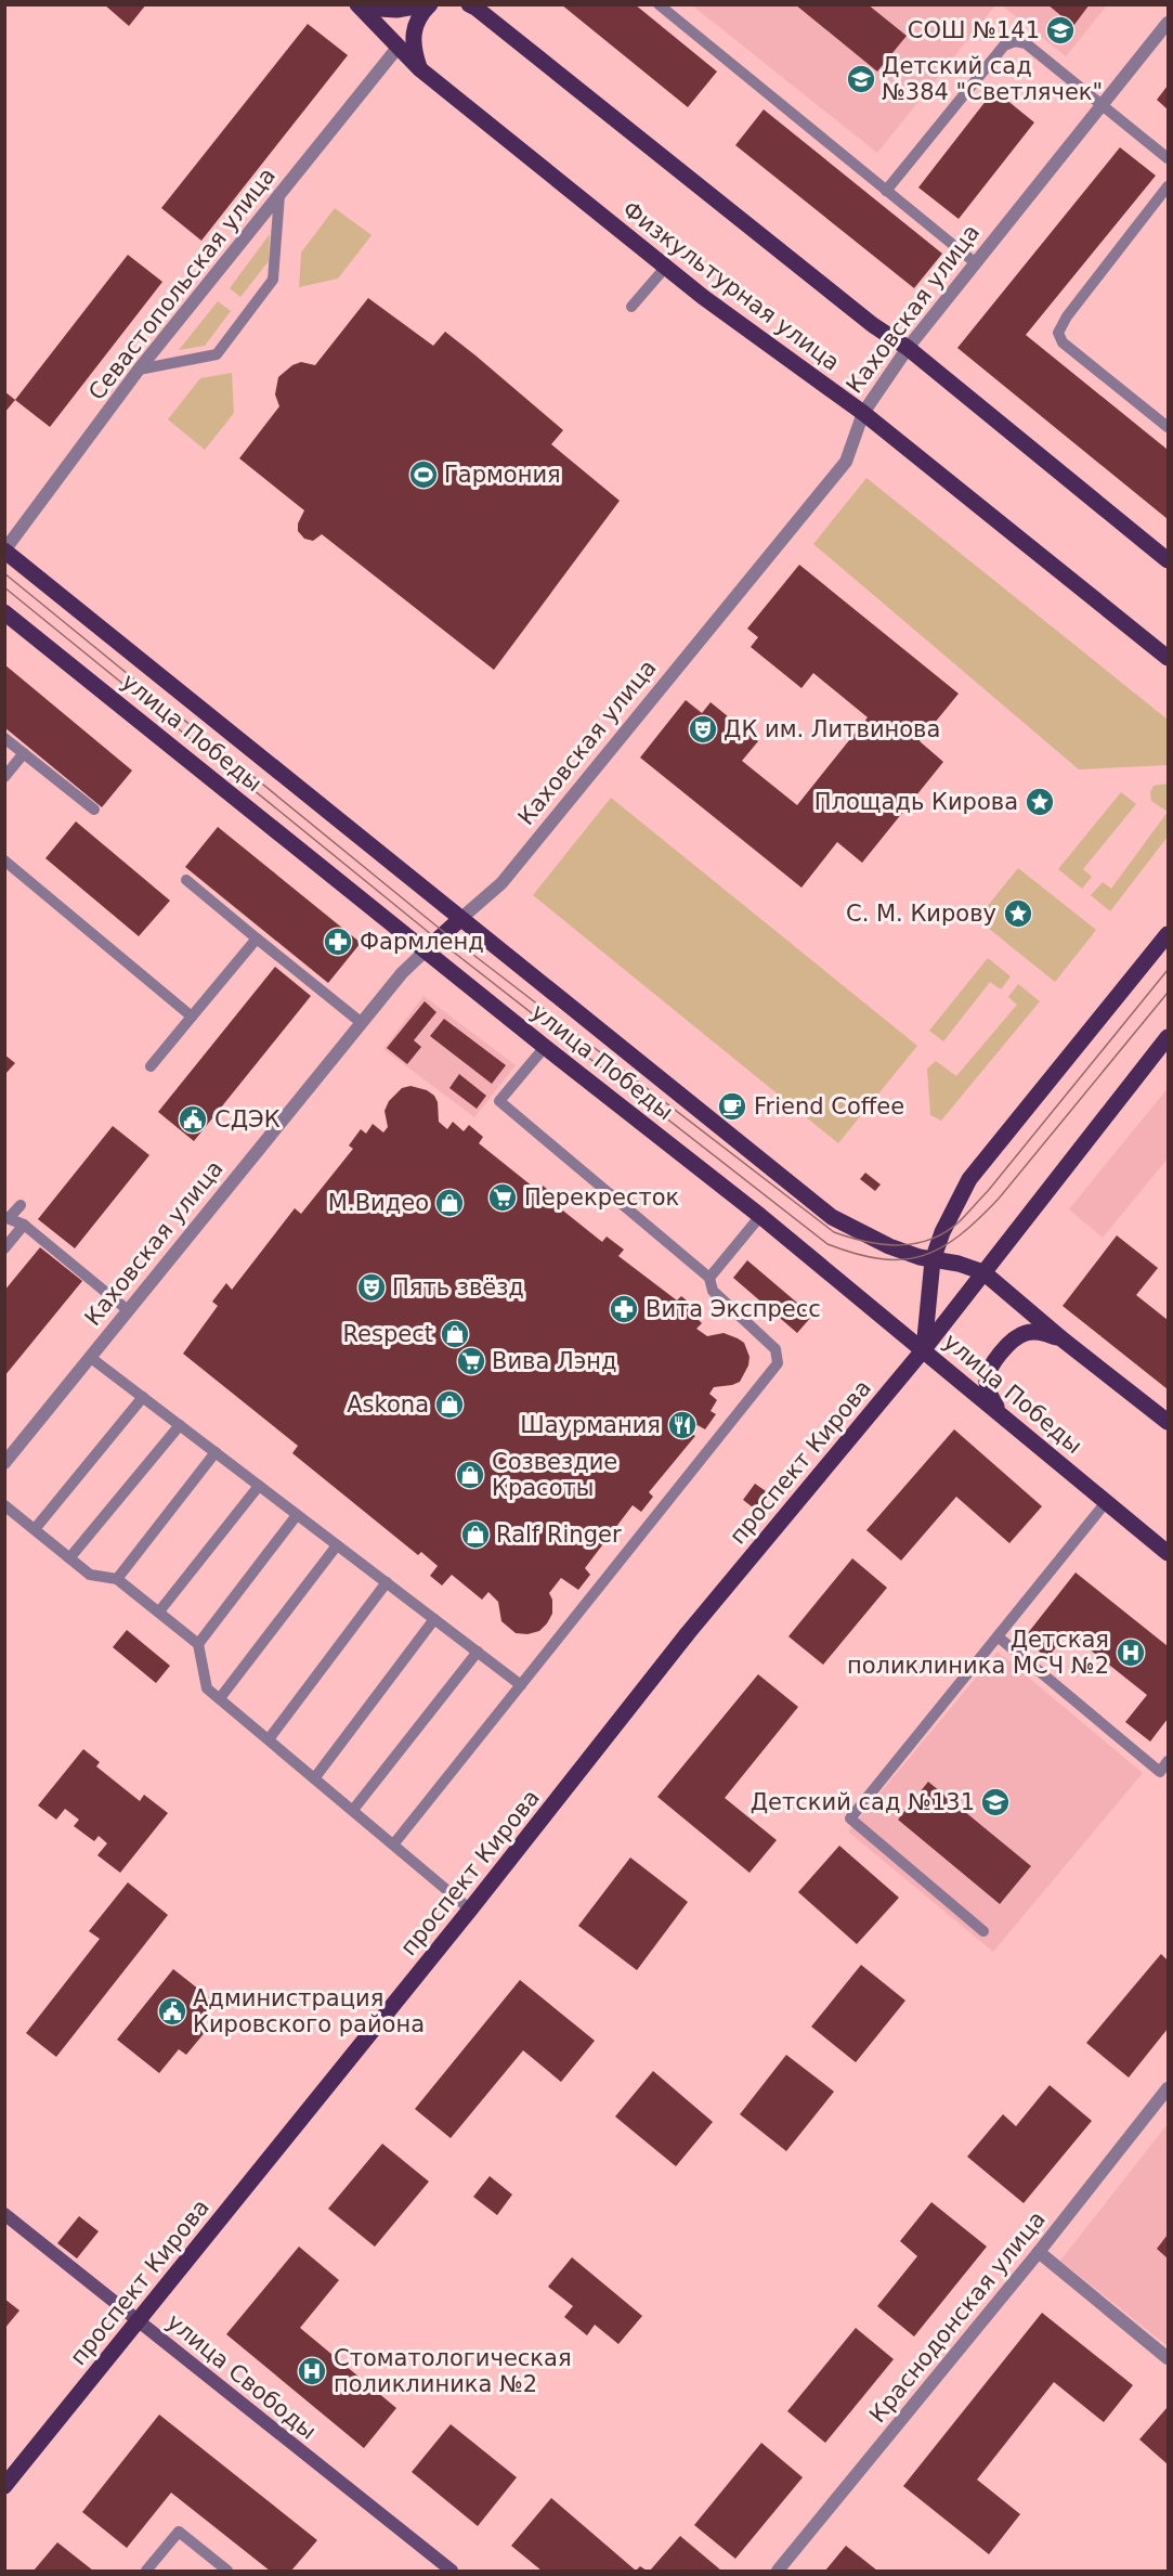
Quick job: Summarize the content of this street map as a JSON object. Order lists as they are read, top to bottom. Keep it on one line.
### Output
{"streets":{"main road":["Физкультурная улица","Каховская улица","улица Победы","проспект Кирова"],"street":["Севастопольская улица","Краснодонская улица","улица Свободы"]},"crossings":[["Севастопольская улица","Физкультурная улица"],["Севастопольская улица","улица Победы"],["Физкультурная улица","Каховская улица"],["Каховская улица","улица Победы"],["улица Победы","проспект Кирова"],["проспект Кирова","улица Свободы"]],"places":{"school or university":["СОШ №141","Детский сад №384 \"Светлячек\"","Детский сад №131"],"sports":["Гармония"],"theatre":["ДК им. Литвинова","Пять звёзд"],"place":["Площадь Кирова","С. М. Кирову"],"pharmacy":["Фармленд","Вита Экспресс"],"cafe":["Friend Coffee"],"public building":["СДЭК","Администрация Кировского района"],"supermarket":["Перекресток","Вива Лэнд"],"shop":["М.Видео","Respect","Askona","Созвездие Красоты","Ralf Ringer"],"restaurant":["Шаурмания"],"hospital":["Детская поликлиника МСЧ №2","Стоматологическая поликлиника №2"]}}
